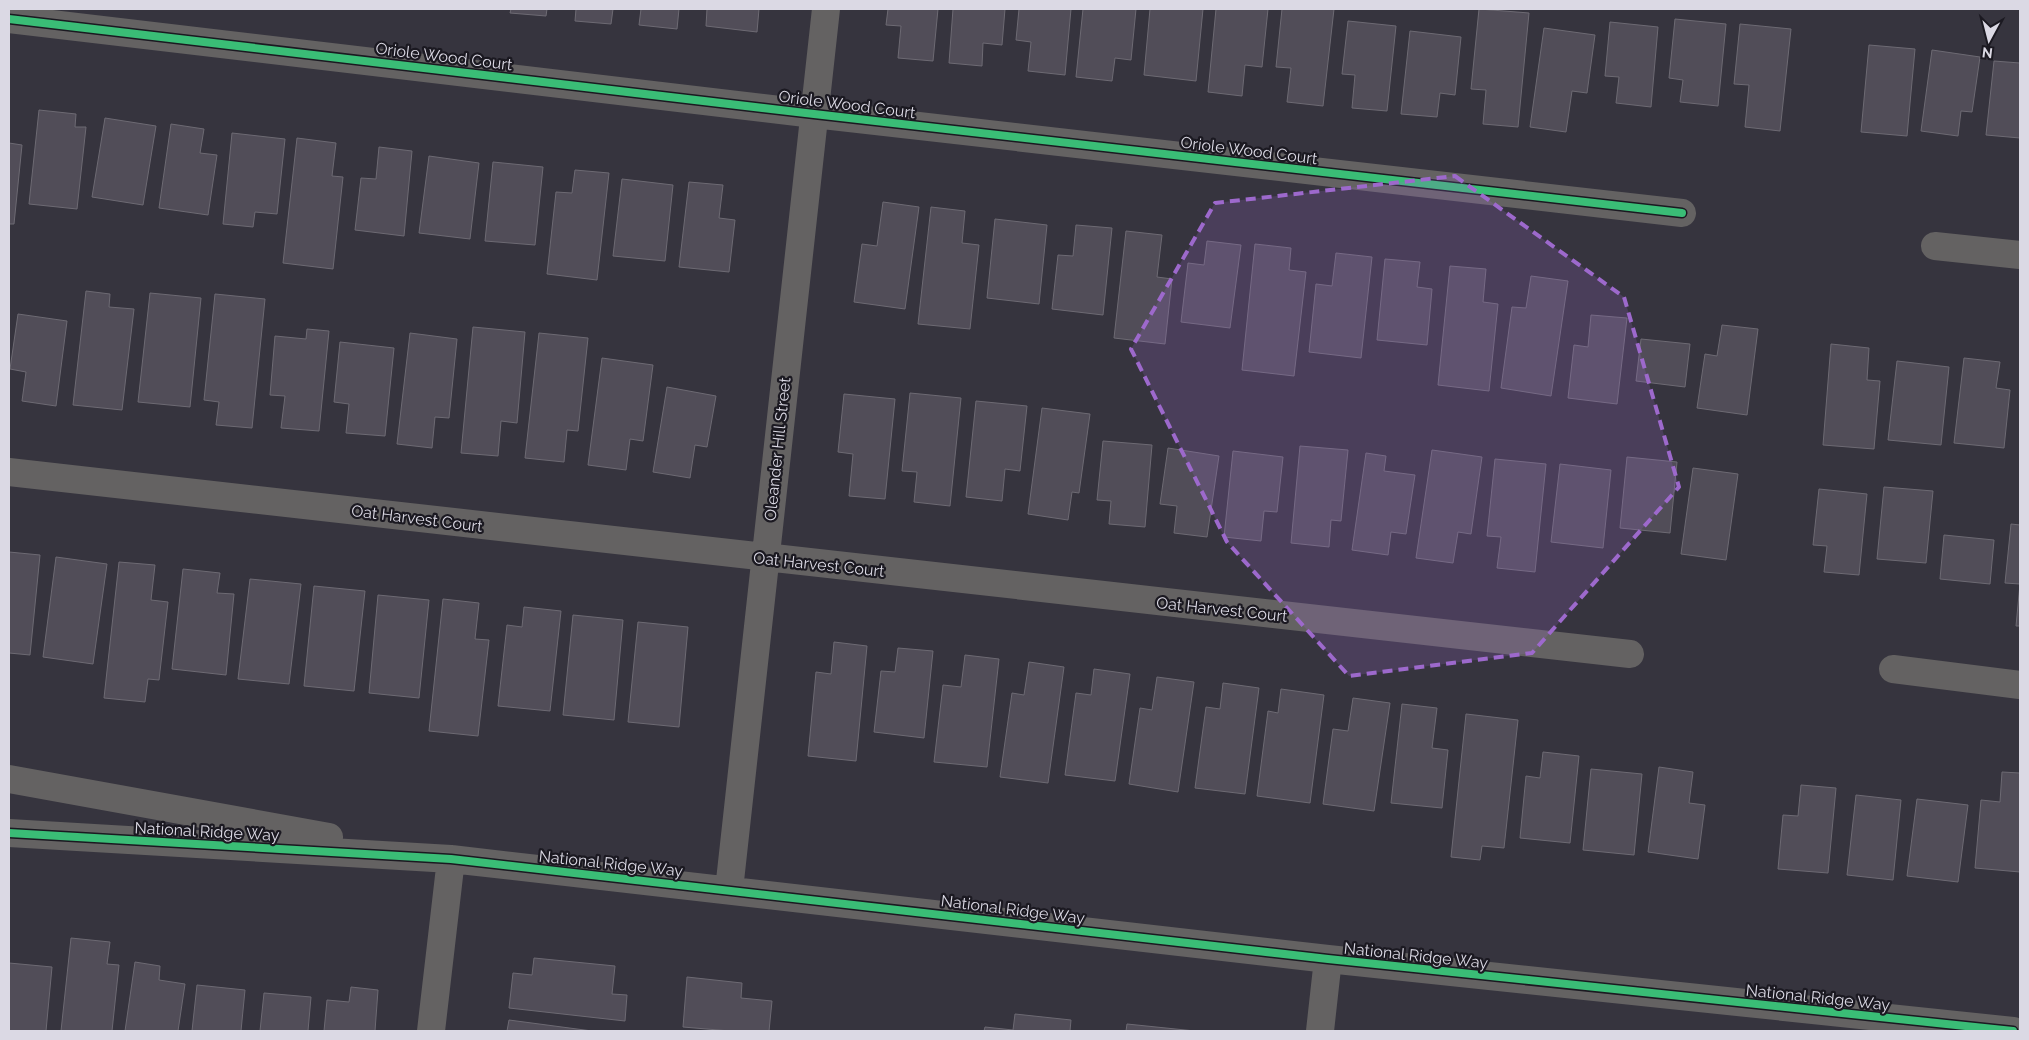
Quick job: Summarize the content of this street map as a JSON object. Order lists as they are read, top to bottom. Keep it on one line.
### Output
{"streets":{"street":["Oriole Wood Court","Oleander Hill Street","Oat Harvest Court","National Ridge Way"]},"crossings":[["Oriole Wood Court","Oleander Hill Street"],["Oleander Hill Street","Oat Harvest Court"],["Oleander Hill Street","National Ridge Way"]],"north":"bottom"}
